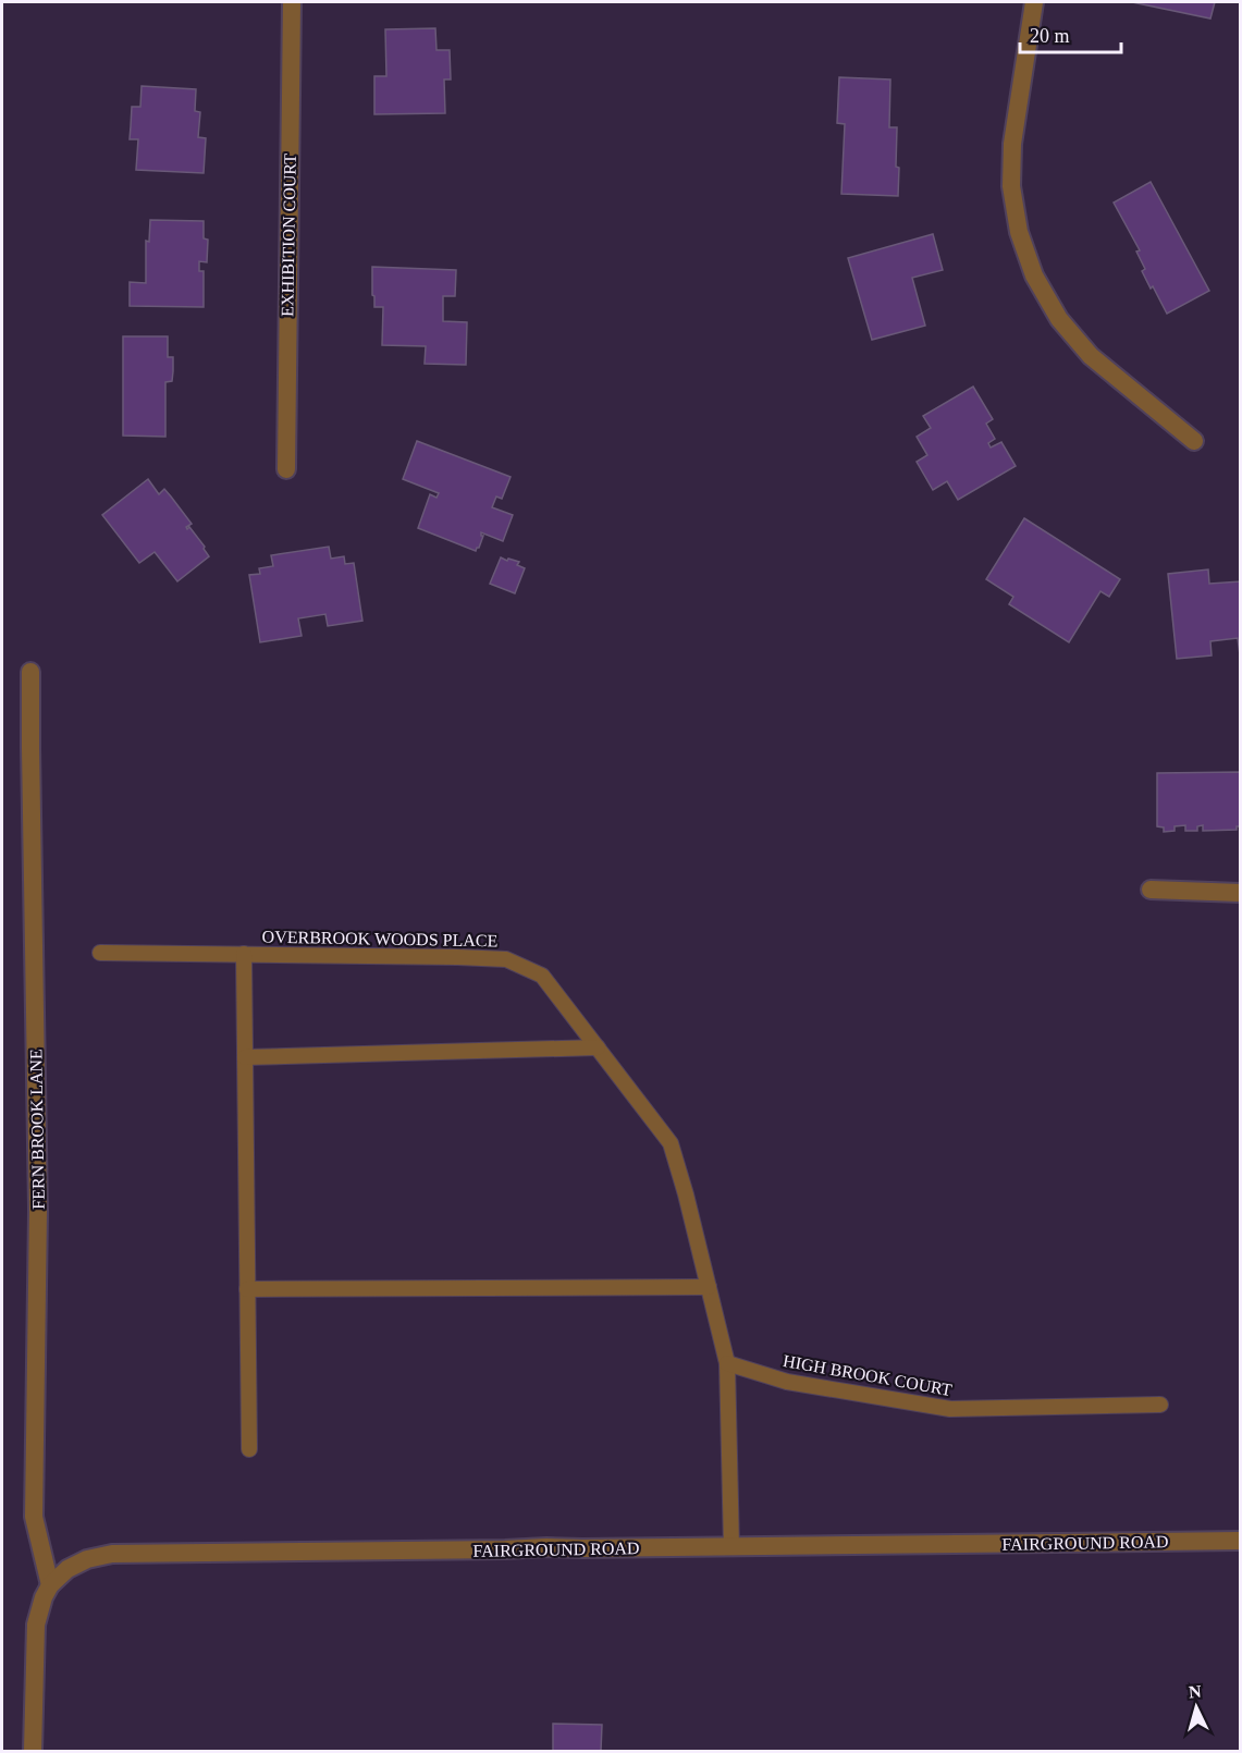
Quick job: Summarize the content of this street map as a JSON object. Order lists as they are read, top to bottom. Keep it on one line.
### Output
{"streets":{"street":["EXHIBITION COURT","FERN BROOK LANE","FAIRGROUND ROAD"],"lane":["OVERBROOK WOODS PLACE","HIGH BROOK COURT"]},"crossings":[["OVERBROOK WOODS PLACE","HIGH BROOK COURT"],["OVERBROOK WOODS PLACE","FAIRGROUND ROAD"],["FERN BROOK LANE","FAIRGROUND ROAD"]],"scale_bar":"20 m","north":"top"}
